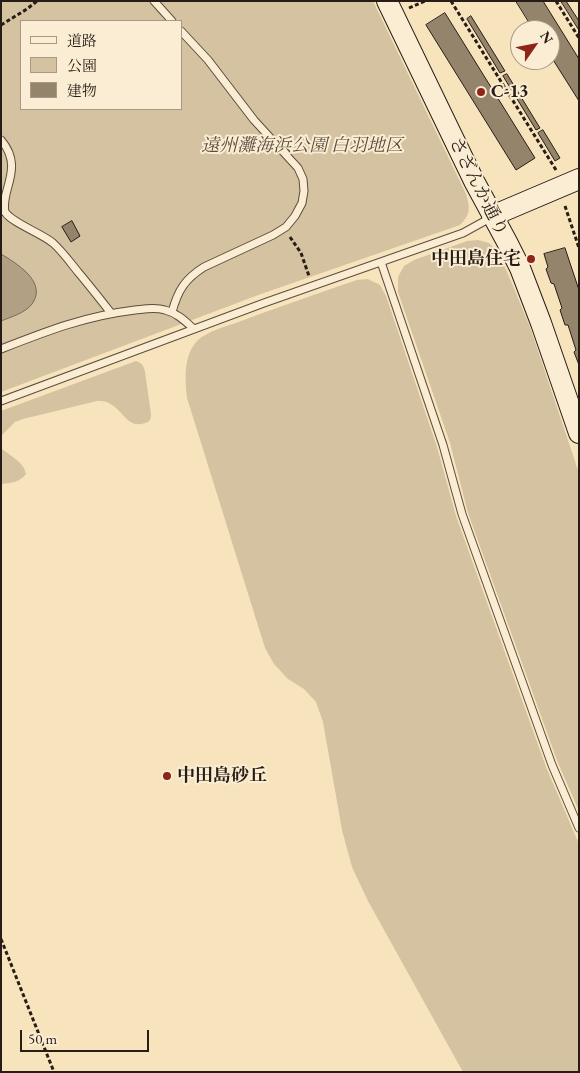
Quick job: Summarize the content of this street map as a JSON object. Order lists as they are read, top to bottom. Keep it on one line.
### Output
{"streets":{"street":["さざんか通り"]},"parks":["遠州灘海浜公園 白羽地区"],"places":["C-13","中田島住宅","中田島砂丘"],"legend":["道路","公園","建物"],"scale_bar":"50 m","north":"top right"}
